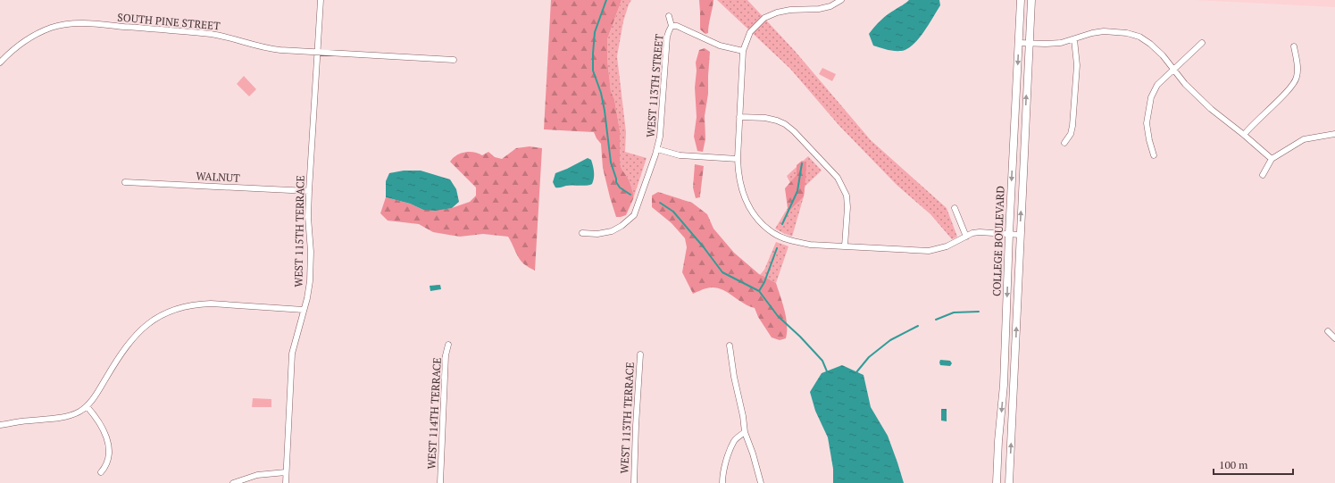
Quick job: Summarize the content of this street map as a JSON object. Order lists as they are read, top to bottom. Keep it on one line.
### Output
{"streets":{"main road":["COLLEGE BOULEVARD"],"street":["SOUTH PINE STREET","WEST 113TH STREET","WALNUT","WEST 115TH TERRACE","WEST 114TH TERRACE","WEST 113TH TERRACE"]},"crossings":[["SOUTH PINE STREET","WEST 115TH TERRACE"],["WALNUT","WEST 115TH TERRACE"]],"scale_bar":"100 m"}
